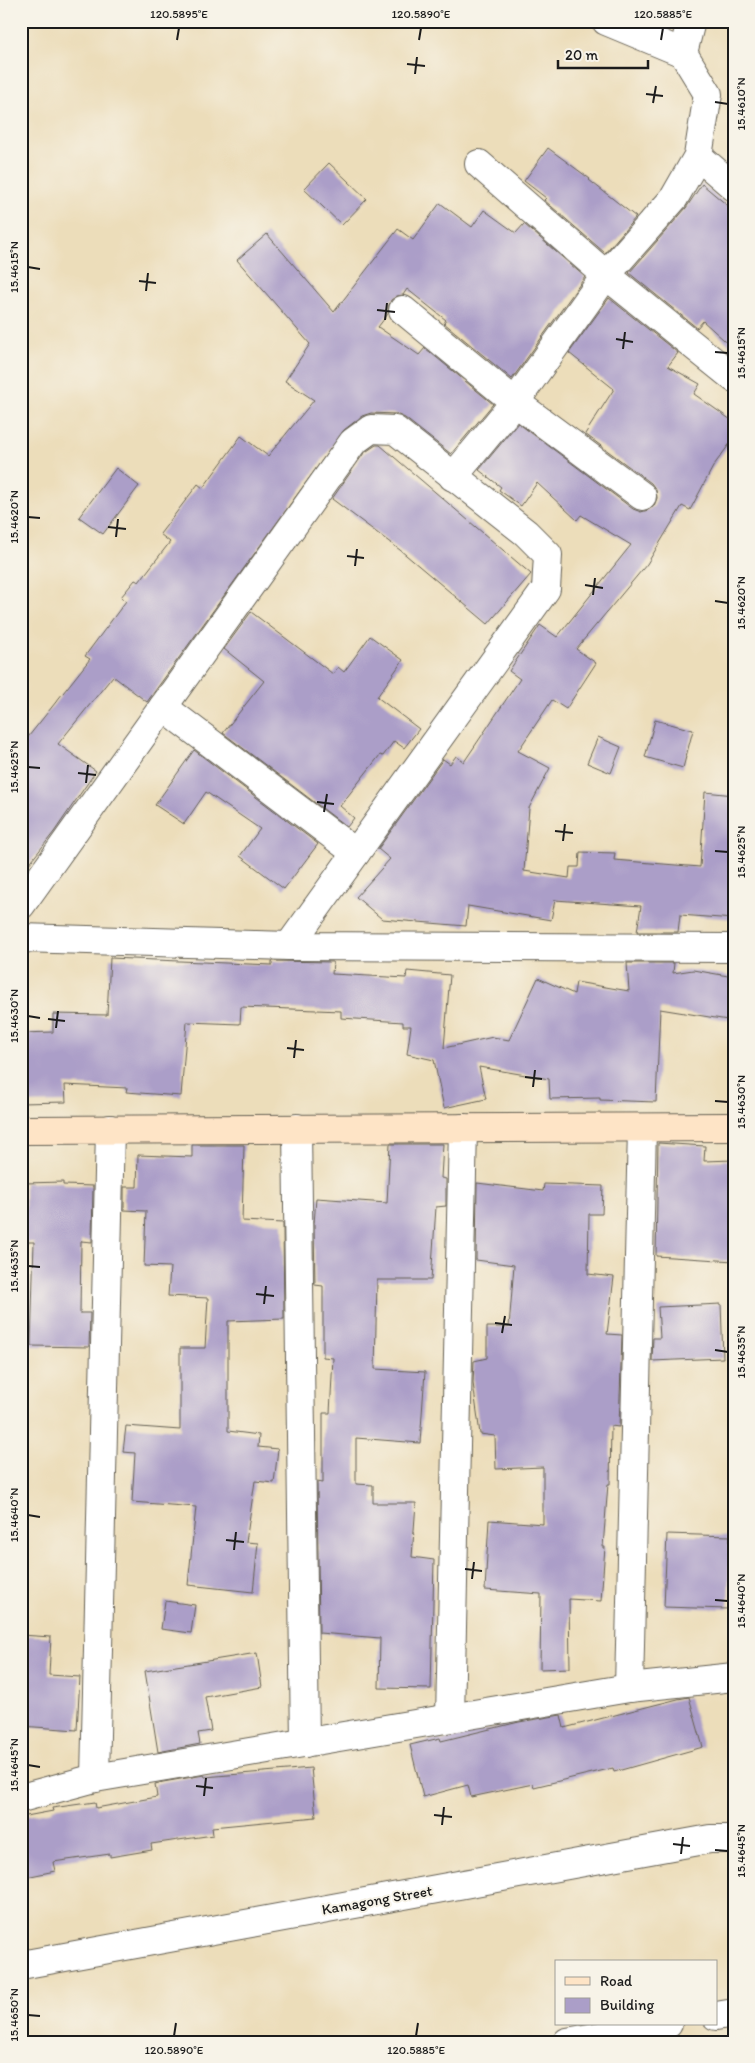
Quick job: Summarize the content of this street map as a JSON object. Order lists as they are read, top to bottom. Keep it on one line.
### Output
{"streets":{"street":["Kamagong Street"]},"legend":["Road","Building"],"scale_bar":"20 m","coordinates":["120.5895°E","120.5890°E","120.5885°E","15.4610°N","15.4615°N","15.4620°N","15.4625°N","15.4630°N","15.4635°N","15.4640°N","15.4645°N","15.4650°N"]}
